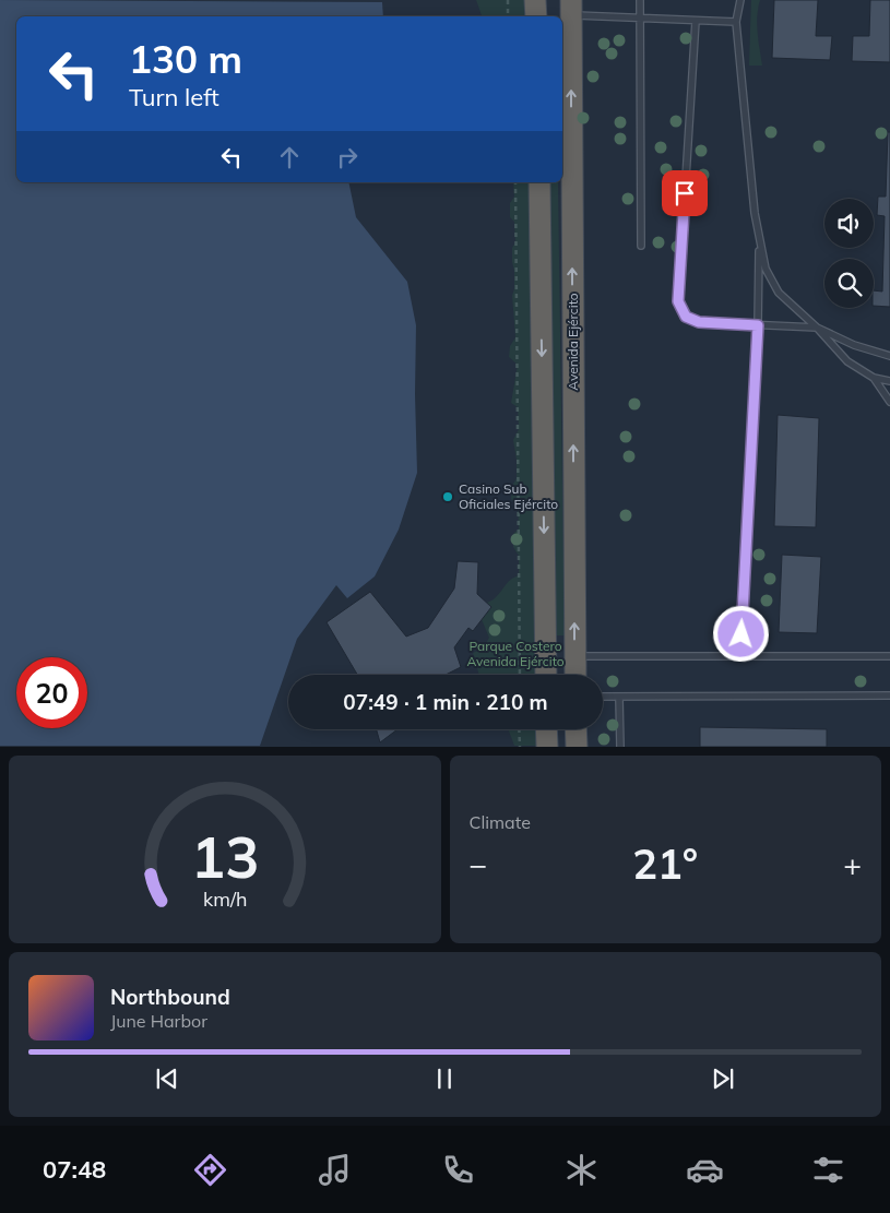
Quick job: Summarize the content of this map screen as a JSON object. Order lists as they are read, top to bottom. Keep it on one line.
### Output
{"streets":{"highway":["Avenida Ejército"]},"parks":["Parque Costero Avenida Ejército"],"places":["Casino Sub Oficiales Ejército"],"page":{"turn":["130 m","Turn left"],"limit":"20","trip":"07:49 · 1 min · 210 m","tile":"Climate","heat":["−","21°","+"],"song":["Northbound","June Harbor"],"tabs":"07:48","gauge":["13","km/h"]}}
